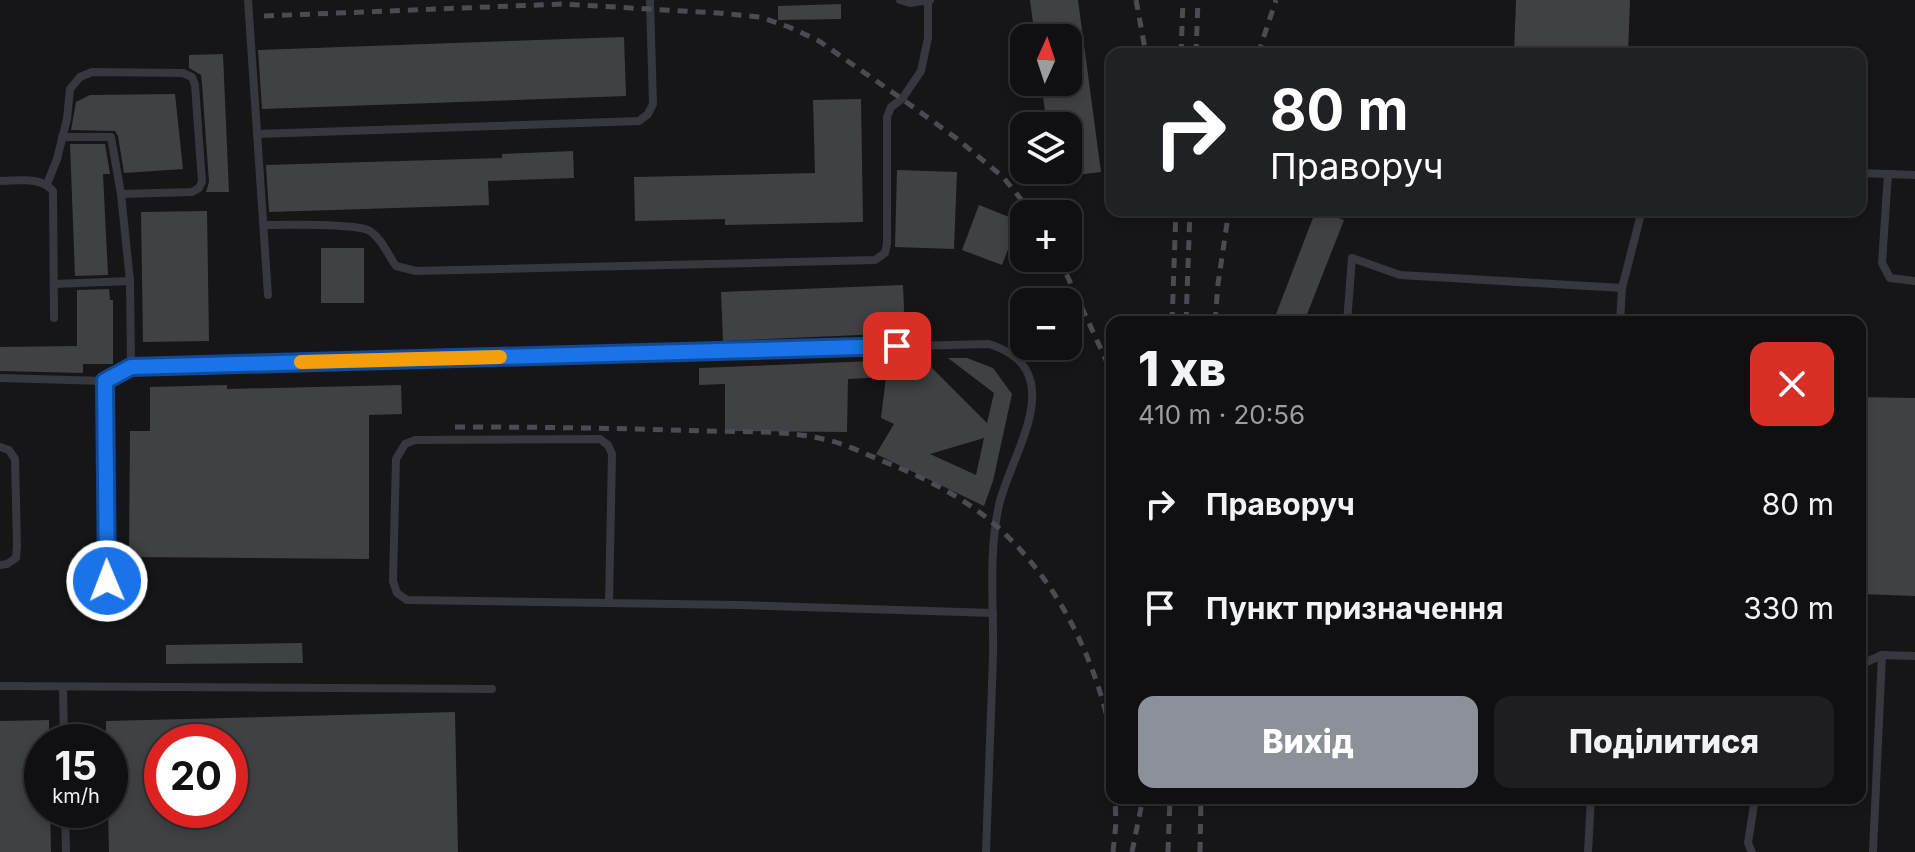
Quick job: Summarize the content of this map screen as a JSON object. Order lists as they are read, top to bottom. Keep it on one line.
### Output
{"north":"top","page":{"map_buttons":["+","−"],"turn":["80 m","Праворуч"],"heading":["1 хв","410 m · 20:56"],"list":[{"name":"Праворуч","value":"80 m"},{"name":"Пункт призначення","value":"330 m"}],"buttons":["Вихід","Поділитися"],"speed":"15 km/h","limit":"20"}}
